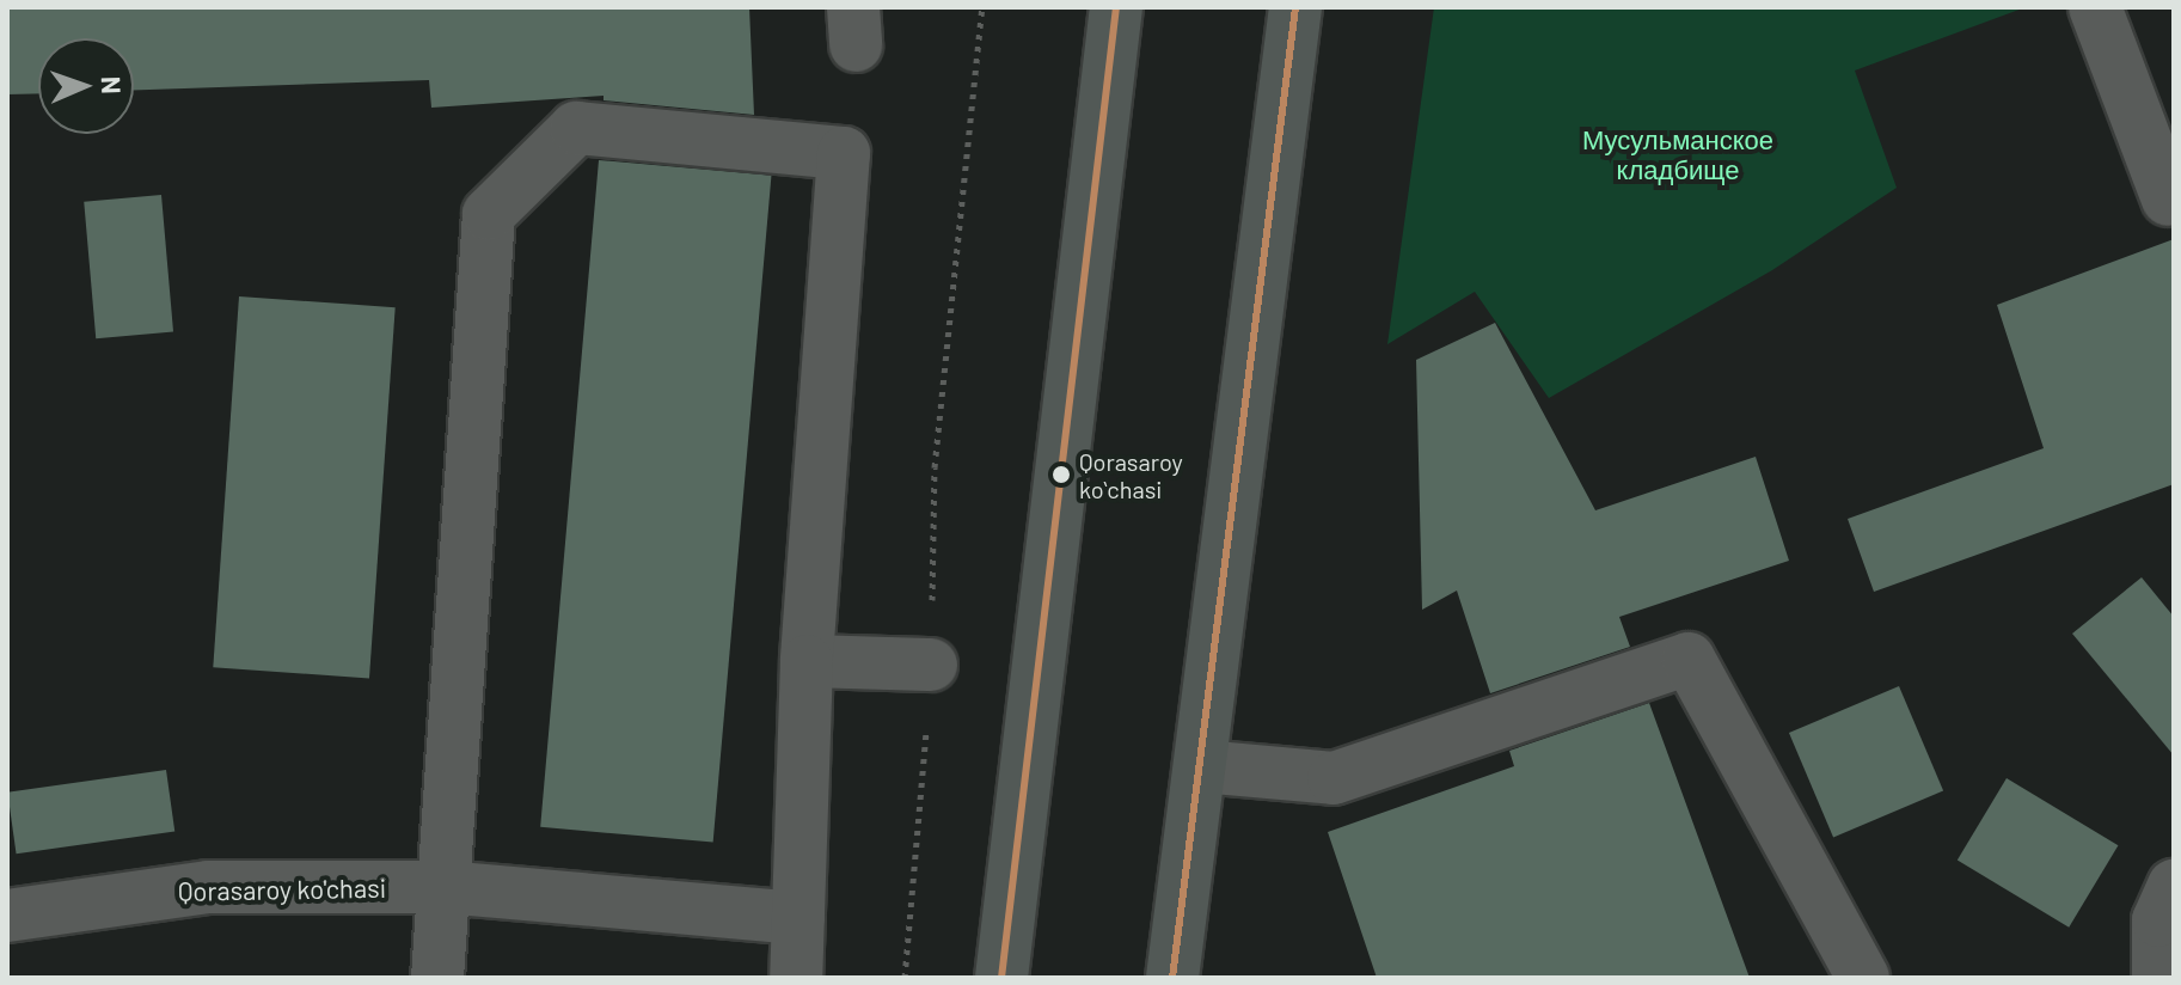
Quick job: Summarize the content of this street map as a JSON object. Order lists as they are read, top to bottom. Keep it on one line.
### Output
{"streets":{"street":["Qorasaroy ko'chasi"]},"parks":["Мусульманское кладбище"],"places":["Qorasaroy koʻchasi"],"north":"right"}
